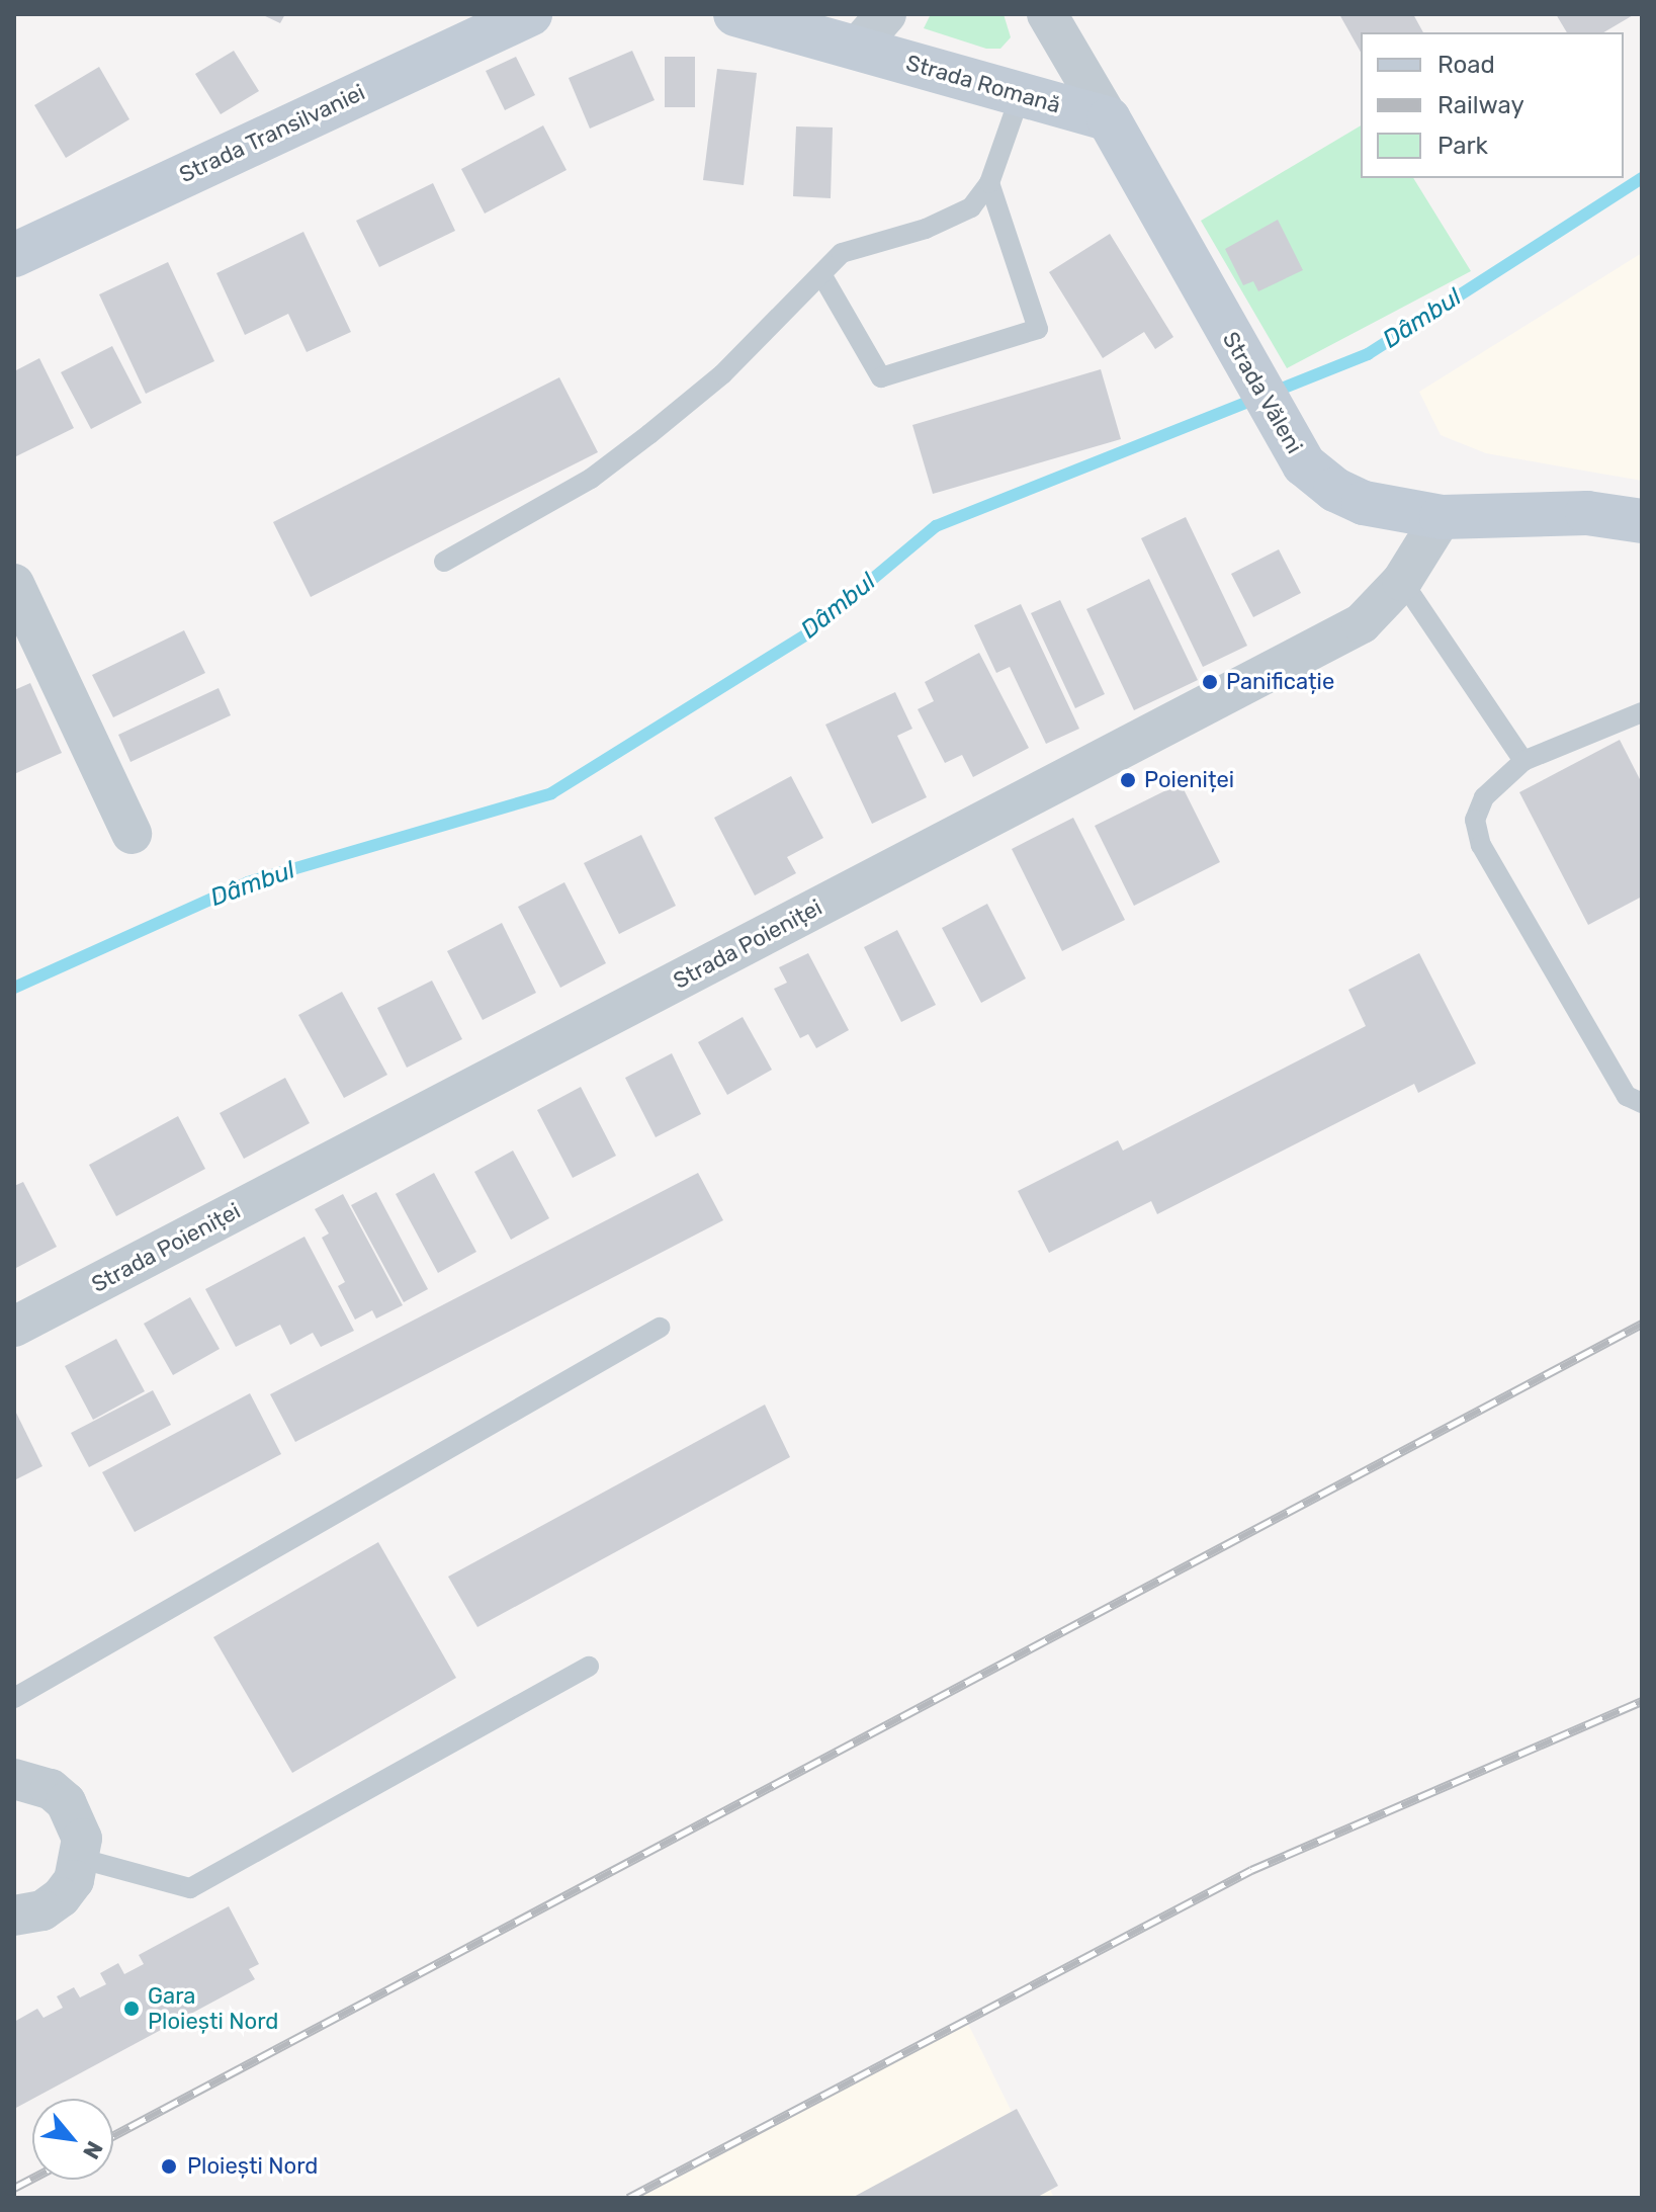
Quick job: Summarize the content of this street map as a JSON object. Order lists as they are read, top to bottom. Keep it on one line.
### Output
{"streets":{"main road":["Strada Romană","Strada Transilvaniei","Strada Văleni"],"street":["Strada Poieniței"]},"crossings":[["Strada Romană","Strada Văleni"],["Strada Văleni","Strada Poieniței"]],"water":["Dâmbul"],"places":["Panificație","Poieniței","Gara Ploiești Nord","Ploiești Nord"],"legend":["Road","Railway","Park"],"north":"bottom right"}
